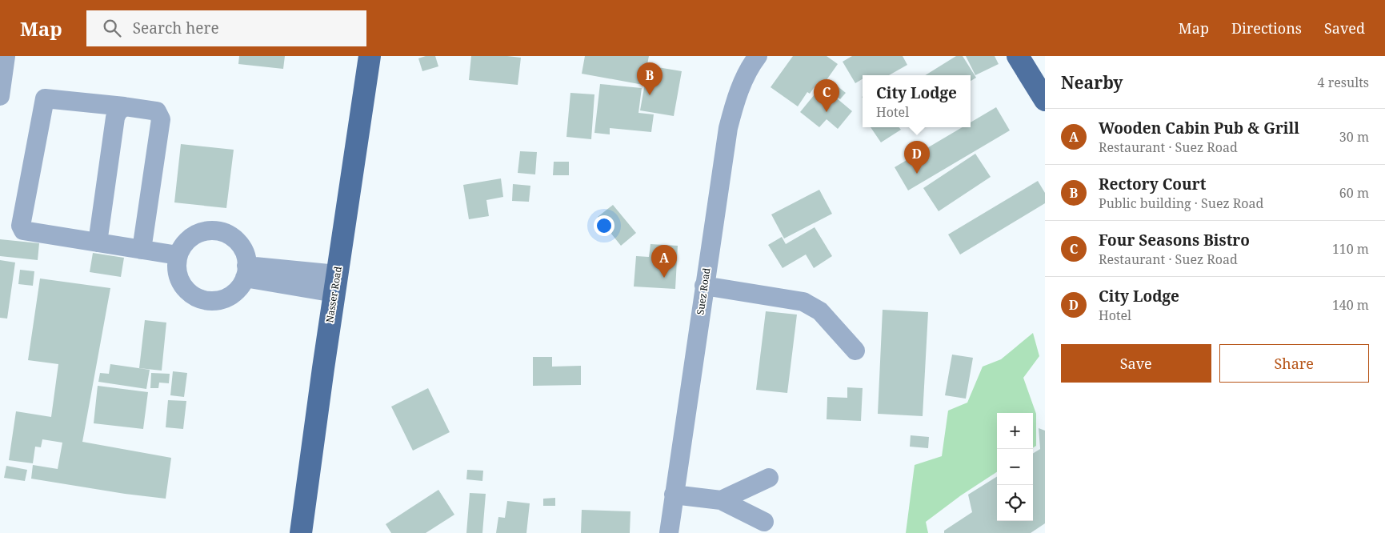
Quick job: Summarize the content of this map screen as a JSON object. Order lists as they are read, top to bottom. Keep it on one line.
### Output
{"streets":{"main road":["Nasser Road"],"street":["Suez Road"]},"page":{"header":"Map","search":"Search here","nav":["Map","Directions","Saved"],"heading":["Nearby","4 results"],"pins":["B","C","D","A"],"popup":["City Lodge","Hotel"],"list":[{"mark":"A","name":"Wooden Cabin Pub & Grill","note":"Restaurant · Suez Road","value":"30 m"},{"mark":"B","name":"Rectory Court","note":"Public building · Suez Road","value":"60 m"},{"mark":"C","name":"Four Seasons Bistro","note":"Restaurant · Suez Road","value":"110 m"},{"mark":"D","name":"City Lodge","note":"Hotel","value":"140 m"}],"buttons":["Save","Share"],"map_buttons":["+","−"]}}
